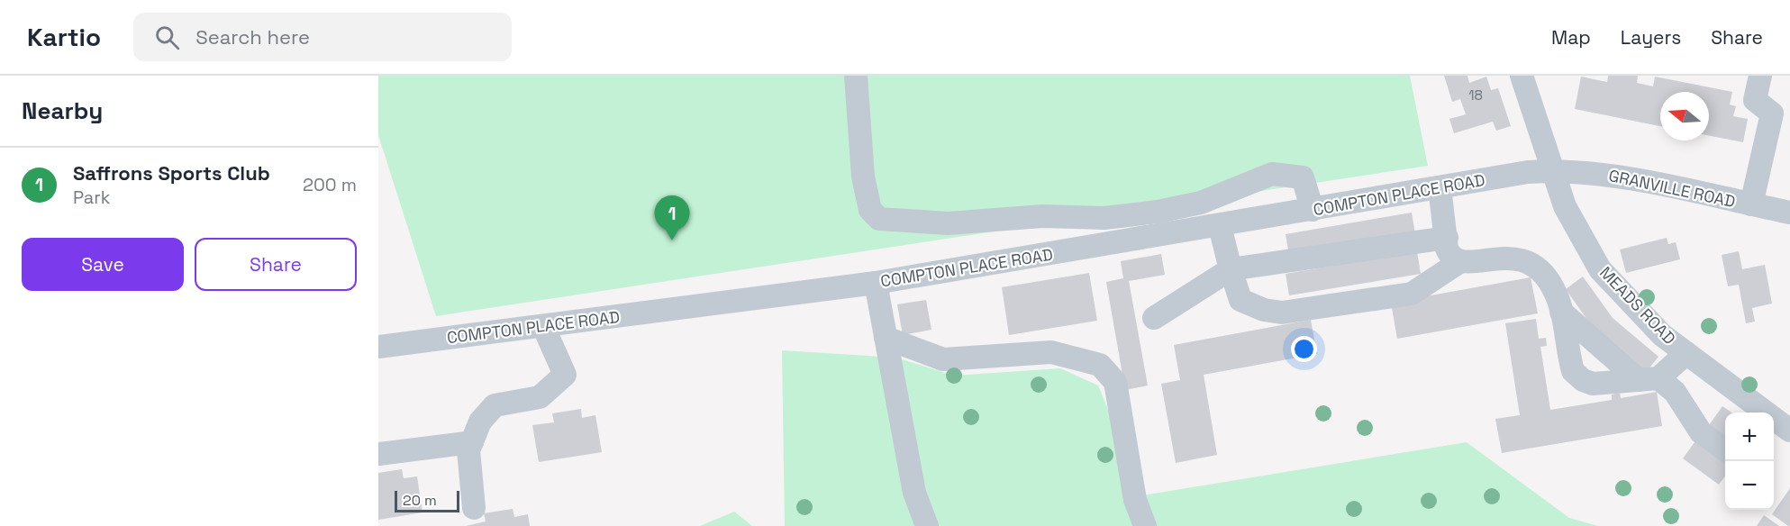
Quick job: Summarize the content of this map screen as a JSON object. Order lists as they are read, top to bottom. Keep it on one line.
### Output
{"streets":{"street":["GRANVILLE ROAD","COMPTON PLACE ROAD","MEADS ROAD"]},"crossings":[["GRANVILLE ROAD","COMPTON PLACE ROAD"],["GRANVILLE ROAD","MEADS ROAD"],["COMPTON PLACE ROAD","MEADS ROAD"]],"house_numbers":["18"],"scale_bar":"20 m","north":"left","page":{"header":"Kartio","search":"Search here","nav":["Map","Layers","Share"],"heading":"Nearby","list":[{"mark":"1","name":"Saffrons Sports Club","note":"Park","value":"200 m"}],"pins":"1","buttons":["Save","Share"],"map_buttons":["+","−"],"scale":"20 m"}}
